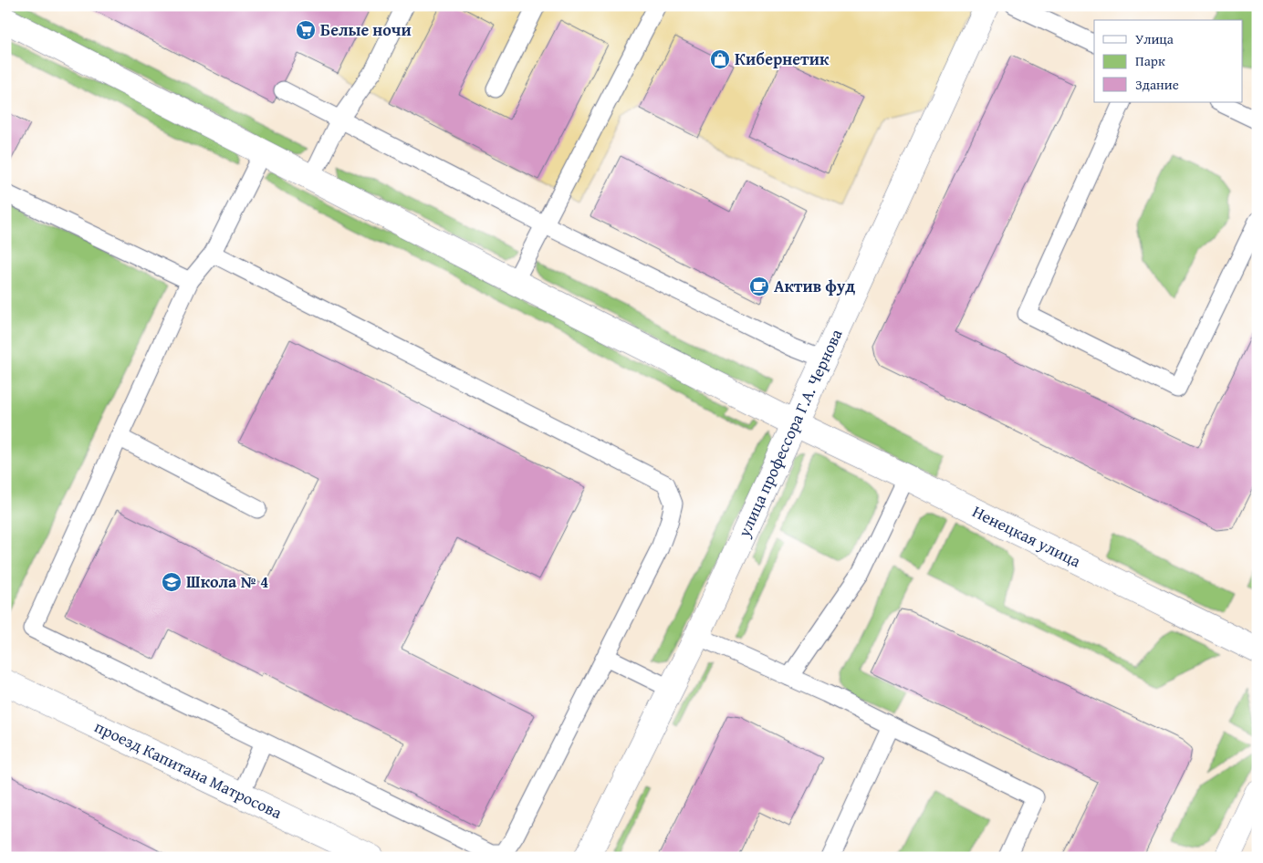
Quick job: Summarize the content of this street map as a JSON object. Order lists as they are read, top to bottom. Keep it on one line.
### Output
{"streets":{"street":["улица профессора Г.А. Чернова","Ненецкая улица","проезд Капитана Матросова"]},"crossings":[["улица профессора Г.А. Чернова","Ненецкая улица"]],"places":{"supermarket":["Белые ночи"],"shop":["Кибернетик"],"cafe":["Актив фуд"],"school or university":["Школа № 4"]},"legend":["Улица","Парк","Здание"]}
